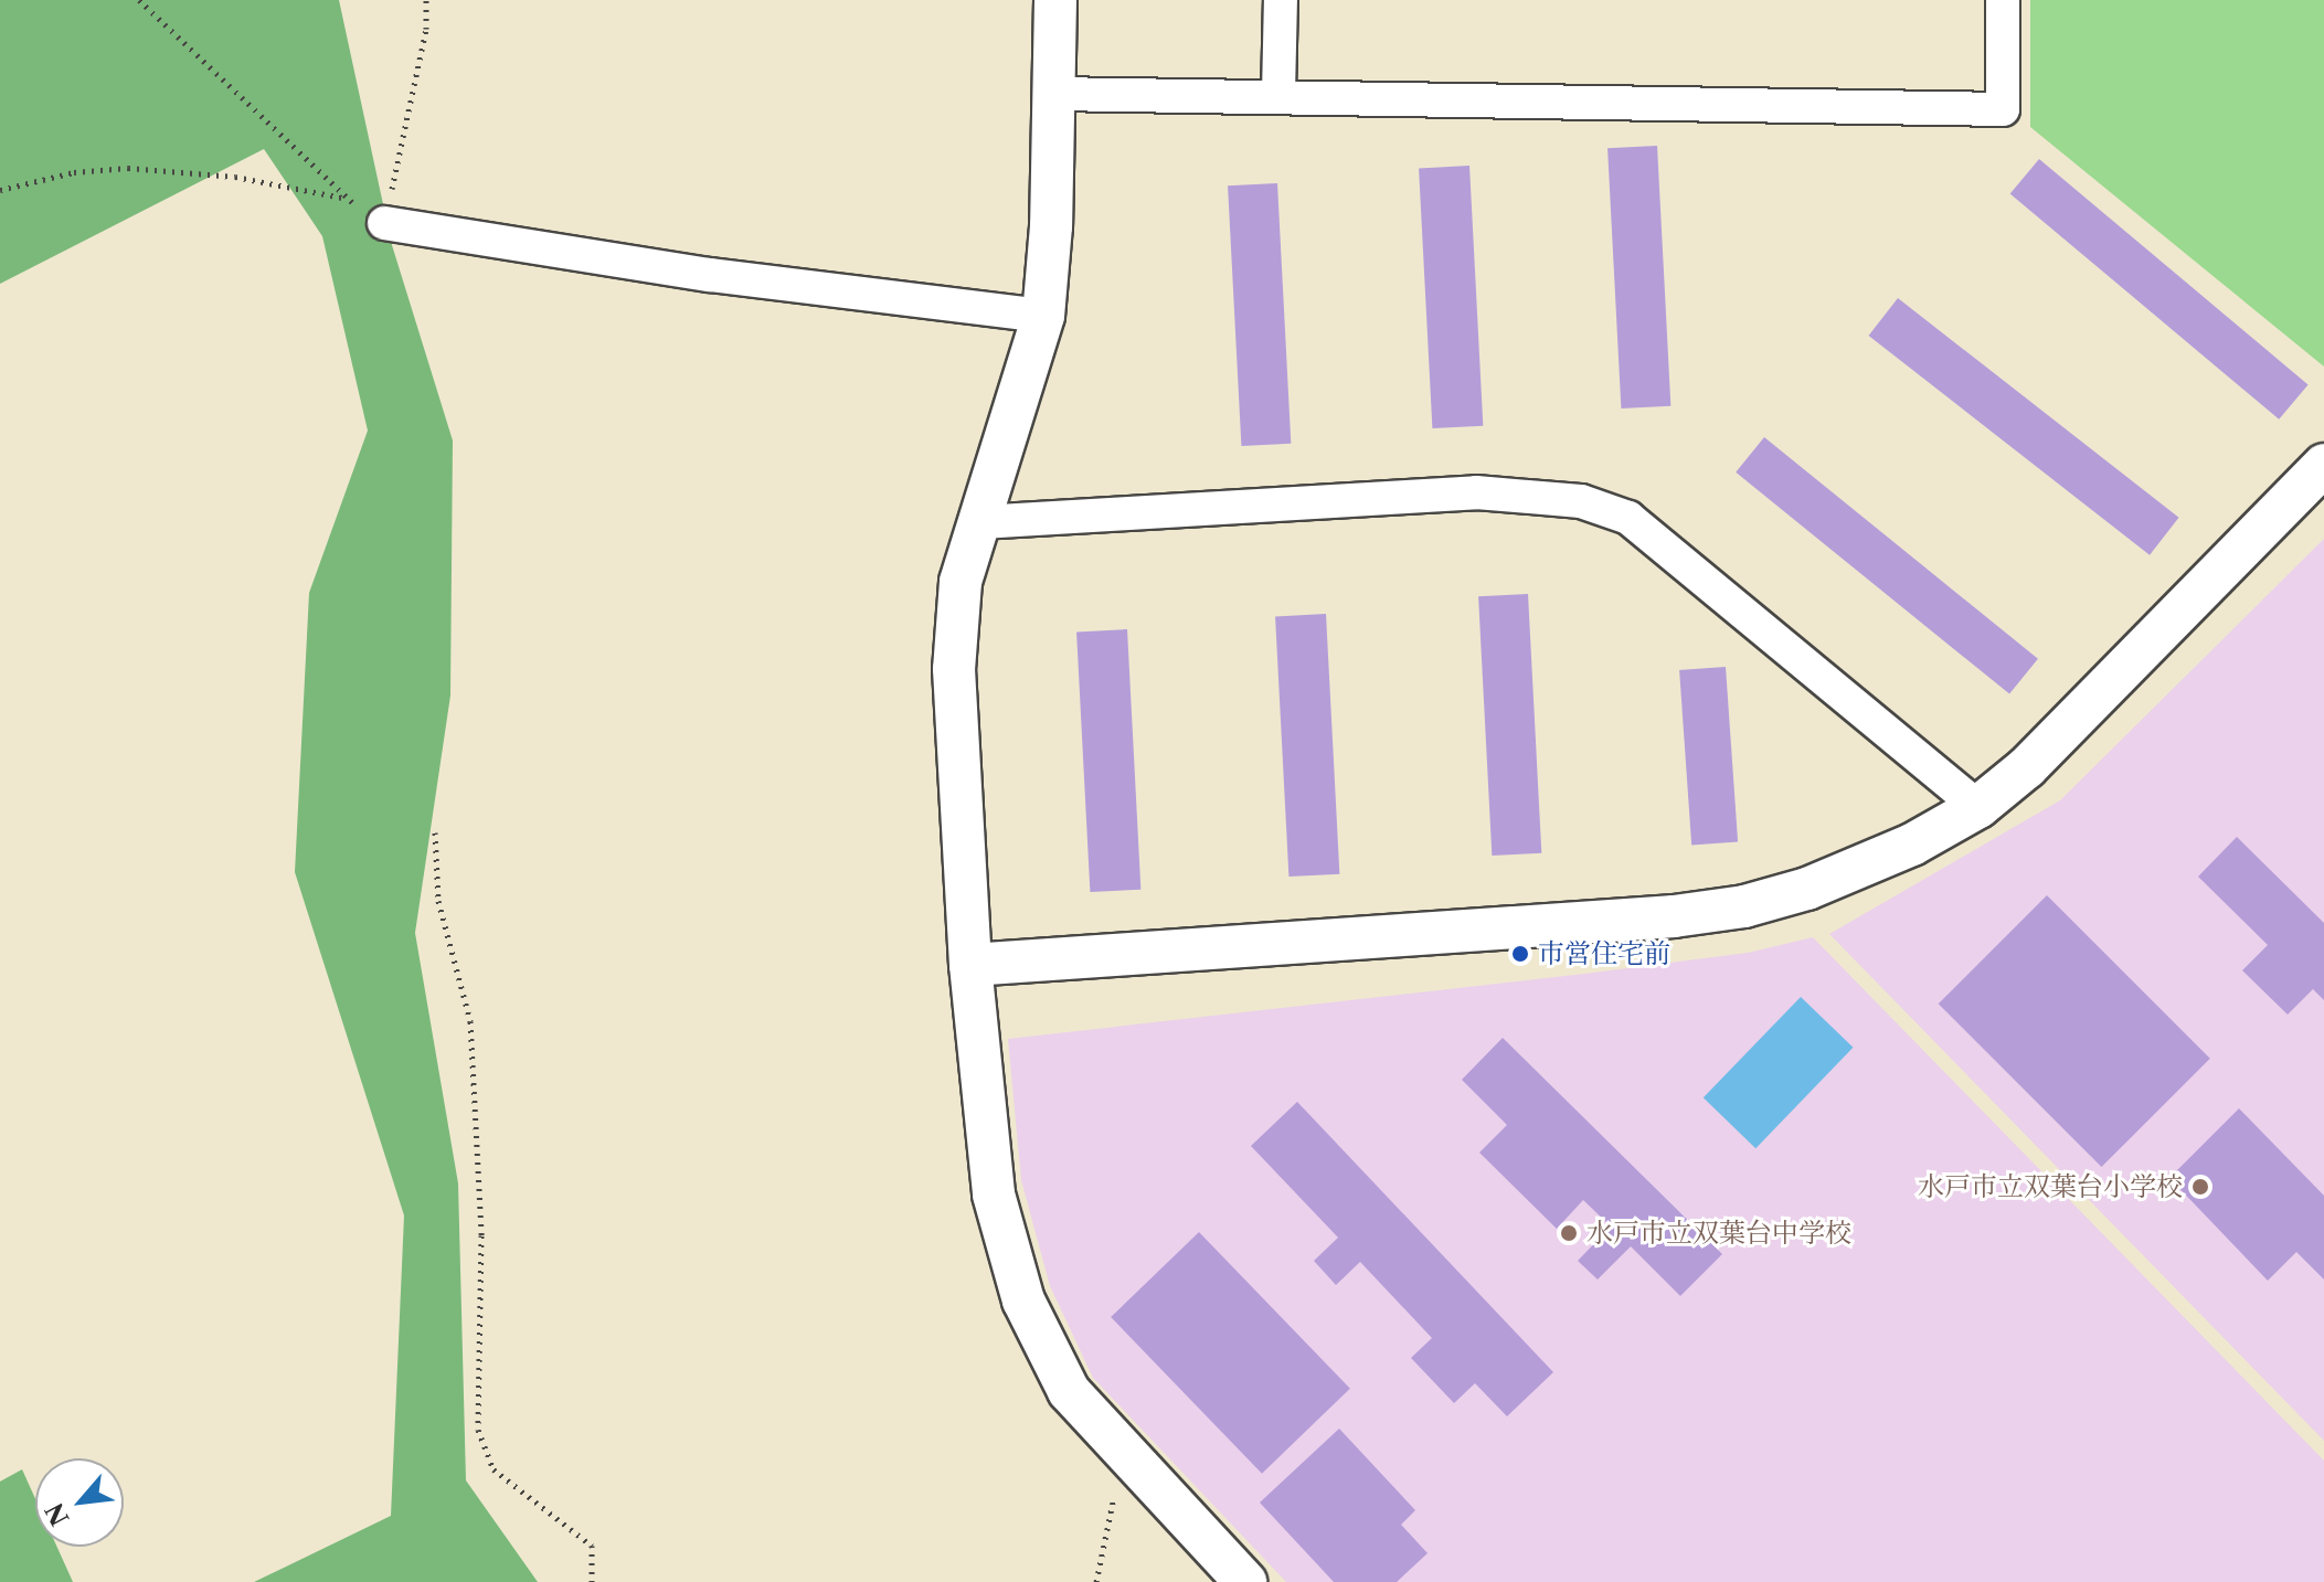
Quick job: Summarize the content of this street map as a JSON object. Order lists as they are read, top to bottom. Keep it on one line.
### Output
{"places":["市営住宅前","水戸市立双葉台小学校","水戸市立双葉台中学校"],"north":"bottom left"}
